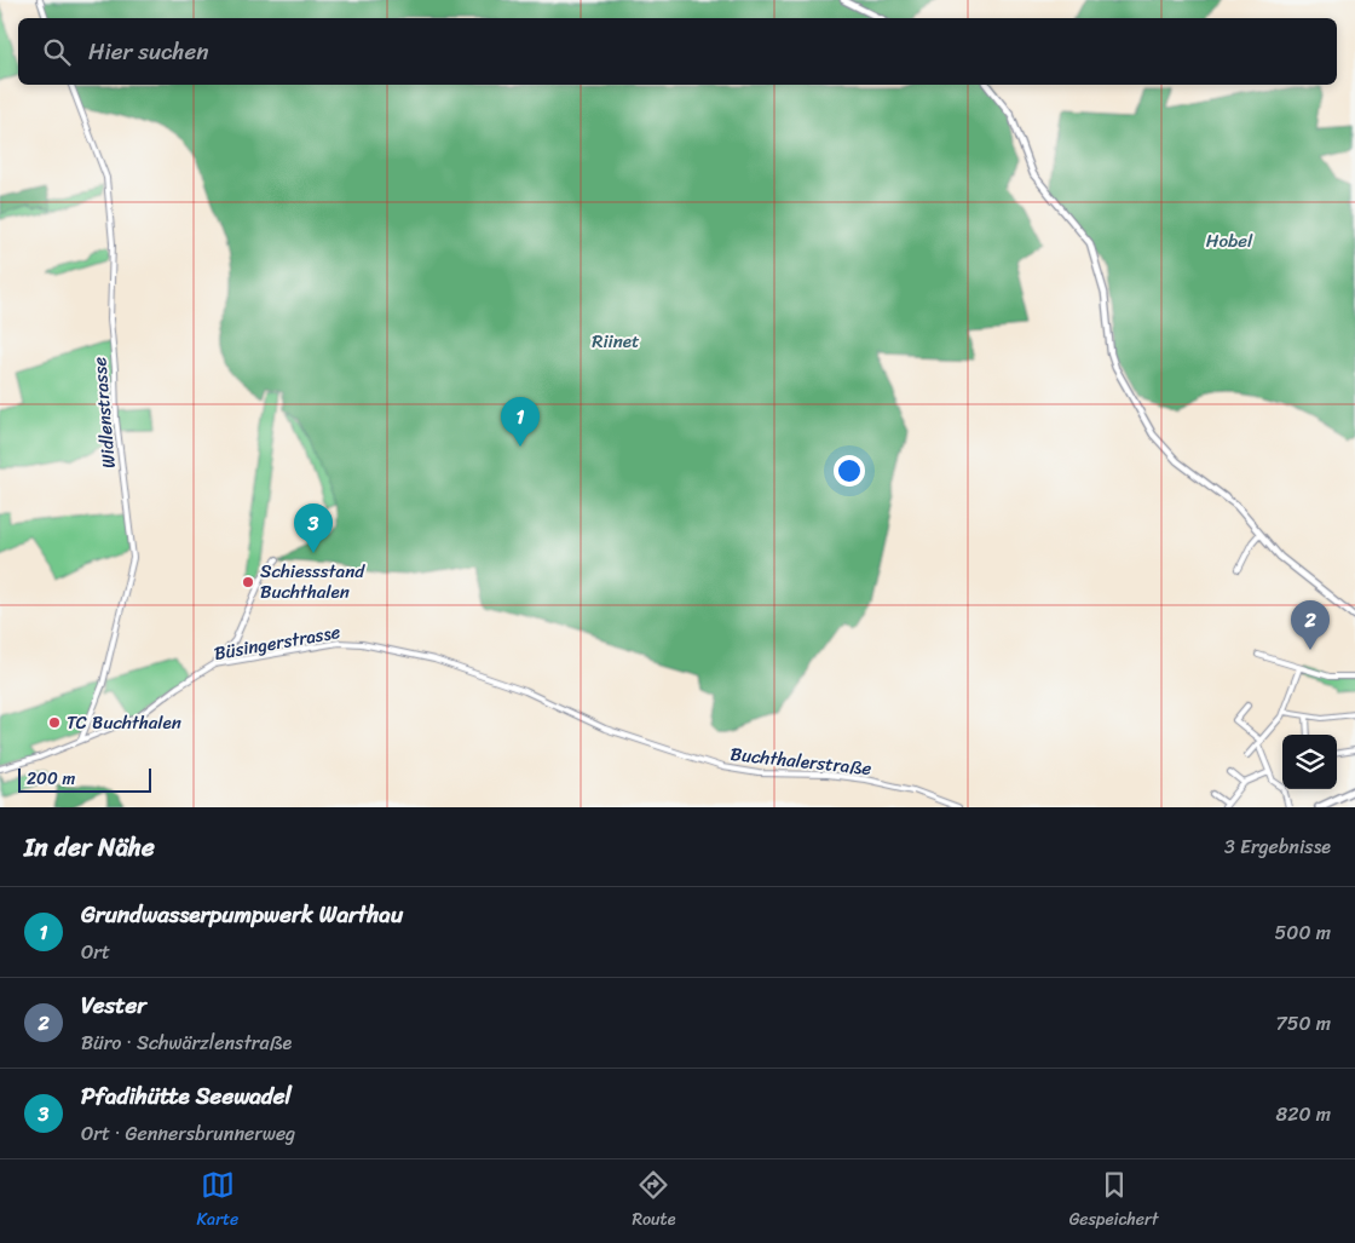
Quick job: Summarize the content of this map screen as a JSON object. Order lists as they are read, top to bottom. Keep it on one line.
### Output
{"streets":{"street":["Widlenstrasse","Büsingerstrasse","Buchthalerstraße"]},"crossings":[["Widlenstrasse","Büsingerstrasse"],["Büsingerstrasse","Buchthalerstraße"]],"parks":["Hobel","Riinet"],"places":["Schiessstand Buchthalen","TC Buchthalen"],"scale_bar":"200 m","page":{"search":"Hier suchen","pins":["1","3","2"],"scale":"200 m","heading":["In der Nähe","3 Ergebnisse"],"list":[{"mark":"1","name":"Grundwasserpumpwerk Warthau","note":"Ort","value":"500 m"},{"mark":"2","name":"Vester","note":"Büro · Schwärzlenstraße","value":"750 m"},{"mark":"3","name":"Pfadihütte Seewadel","note":"Ort · Gennersbrunnerweg","value":"820 m"}],"nav":["Karte","Route","Gespeichert"]}}
